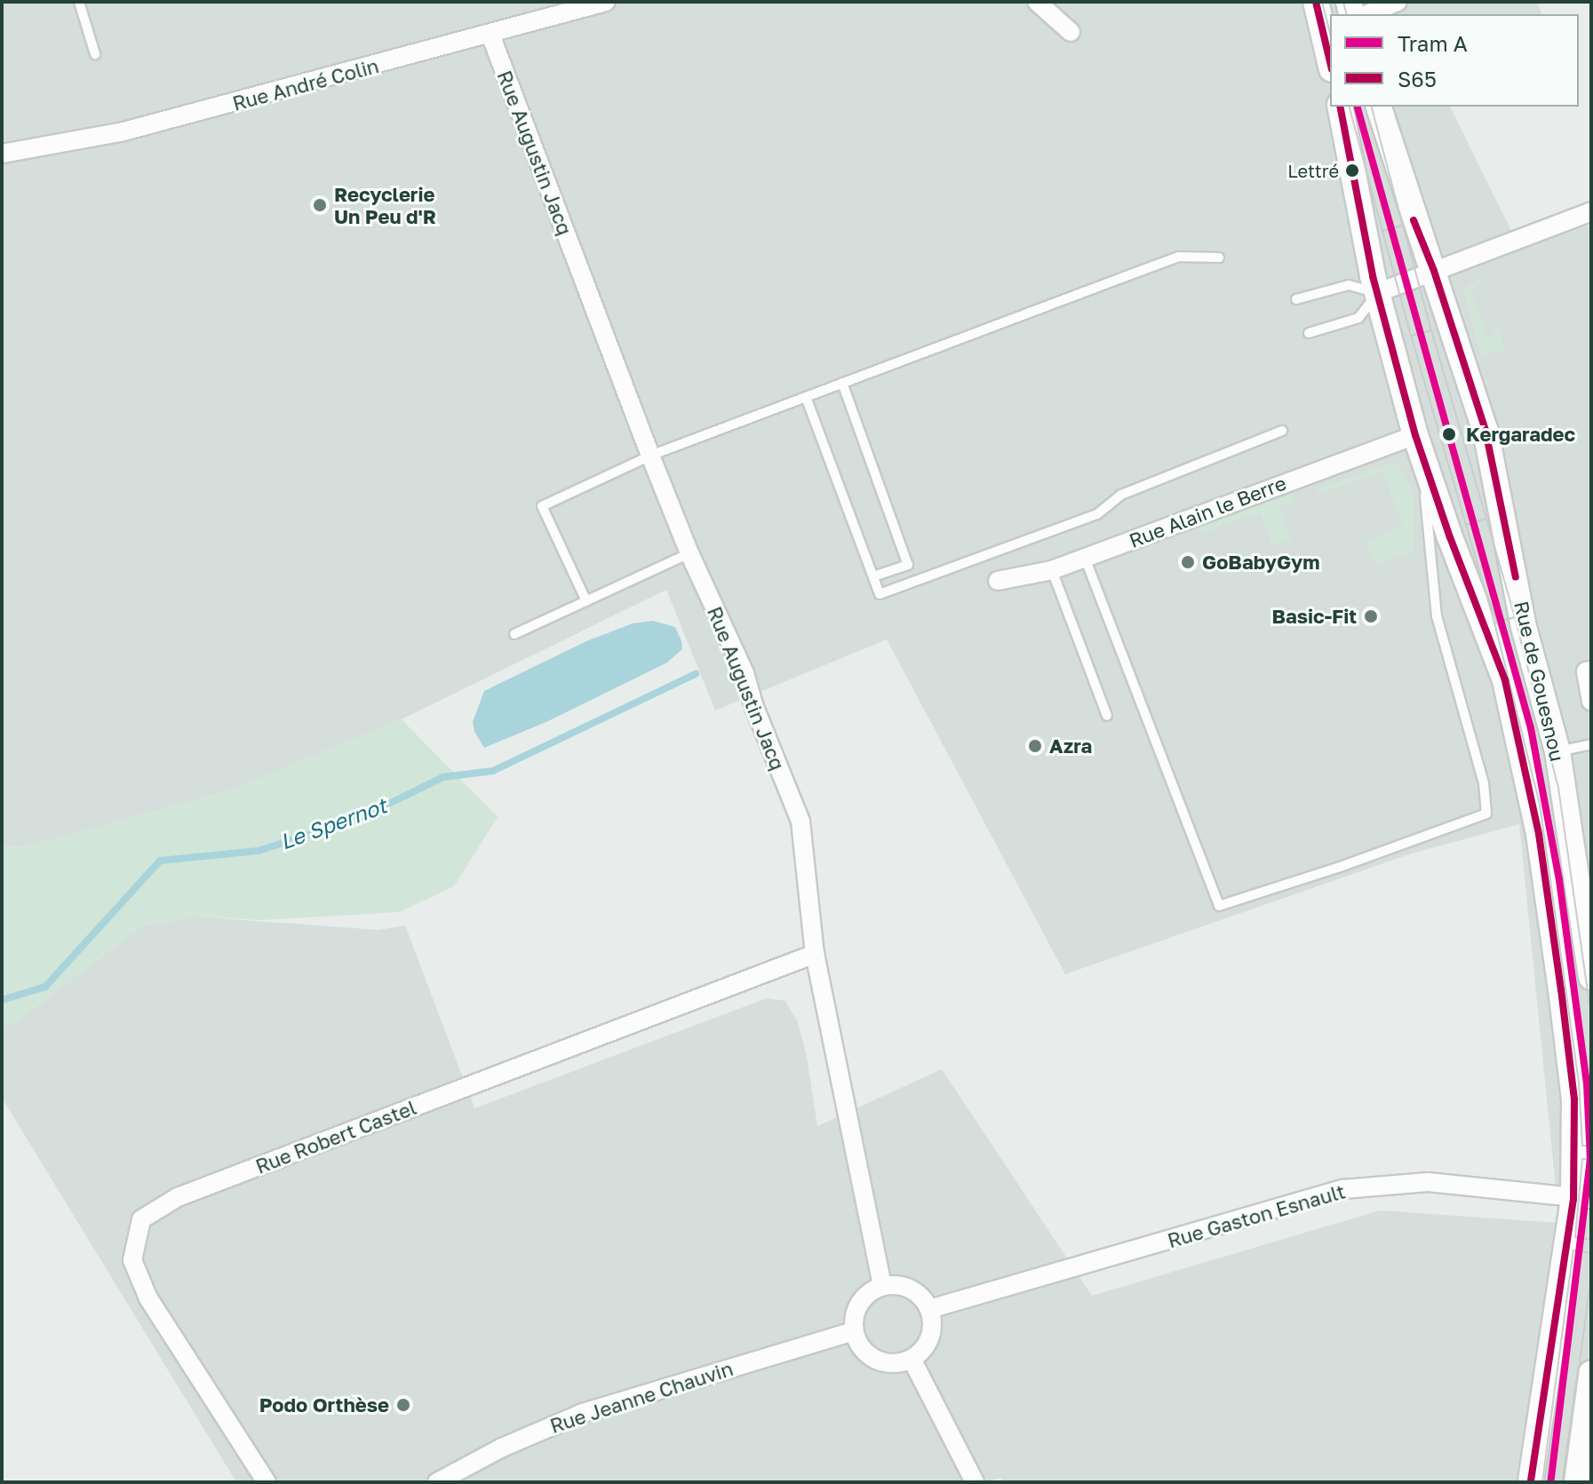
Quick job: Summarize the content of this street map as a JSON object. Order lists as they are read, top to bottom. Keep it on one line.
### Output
{"streets":{"main road":["Rue de Gouesnou"],"street":["Rue André Colin","Rue Augustin Jacq","Rue Alain le Berre","Rue Robert Castel","Rue Gaston Esnault","Rue Jeanne Chauvin"]},"crossings":[["Rue André Colin","Rue Augustin Jacq"],["Rue Augustin Jacq","Rue Robert Castel"],["Rue Augustin Jacq","Rue Gaston Esnault"],["Rue Augustin Jacq","Rue Jeanne Chauvin"],["Rue Alain le Berre","Rue de Gouesnou"],["Rue de Gouesnou","Rue Gaston Esnault"],["Rue Gaston Esnault","Rue Jeanne Chauvin"]],"water":["Le Spernot"],"places":["Lettré","Recyclerie Un Peu d'R","Kergaradec","GoBabyGym","Basic-Fit","Azra","Podo Orthèse"],"lines":["transit line S65","tram line A"],"legend":["Tram A","S65"]}
